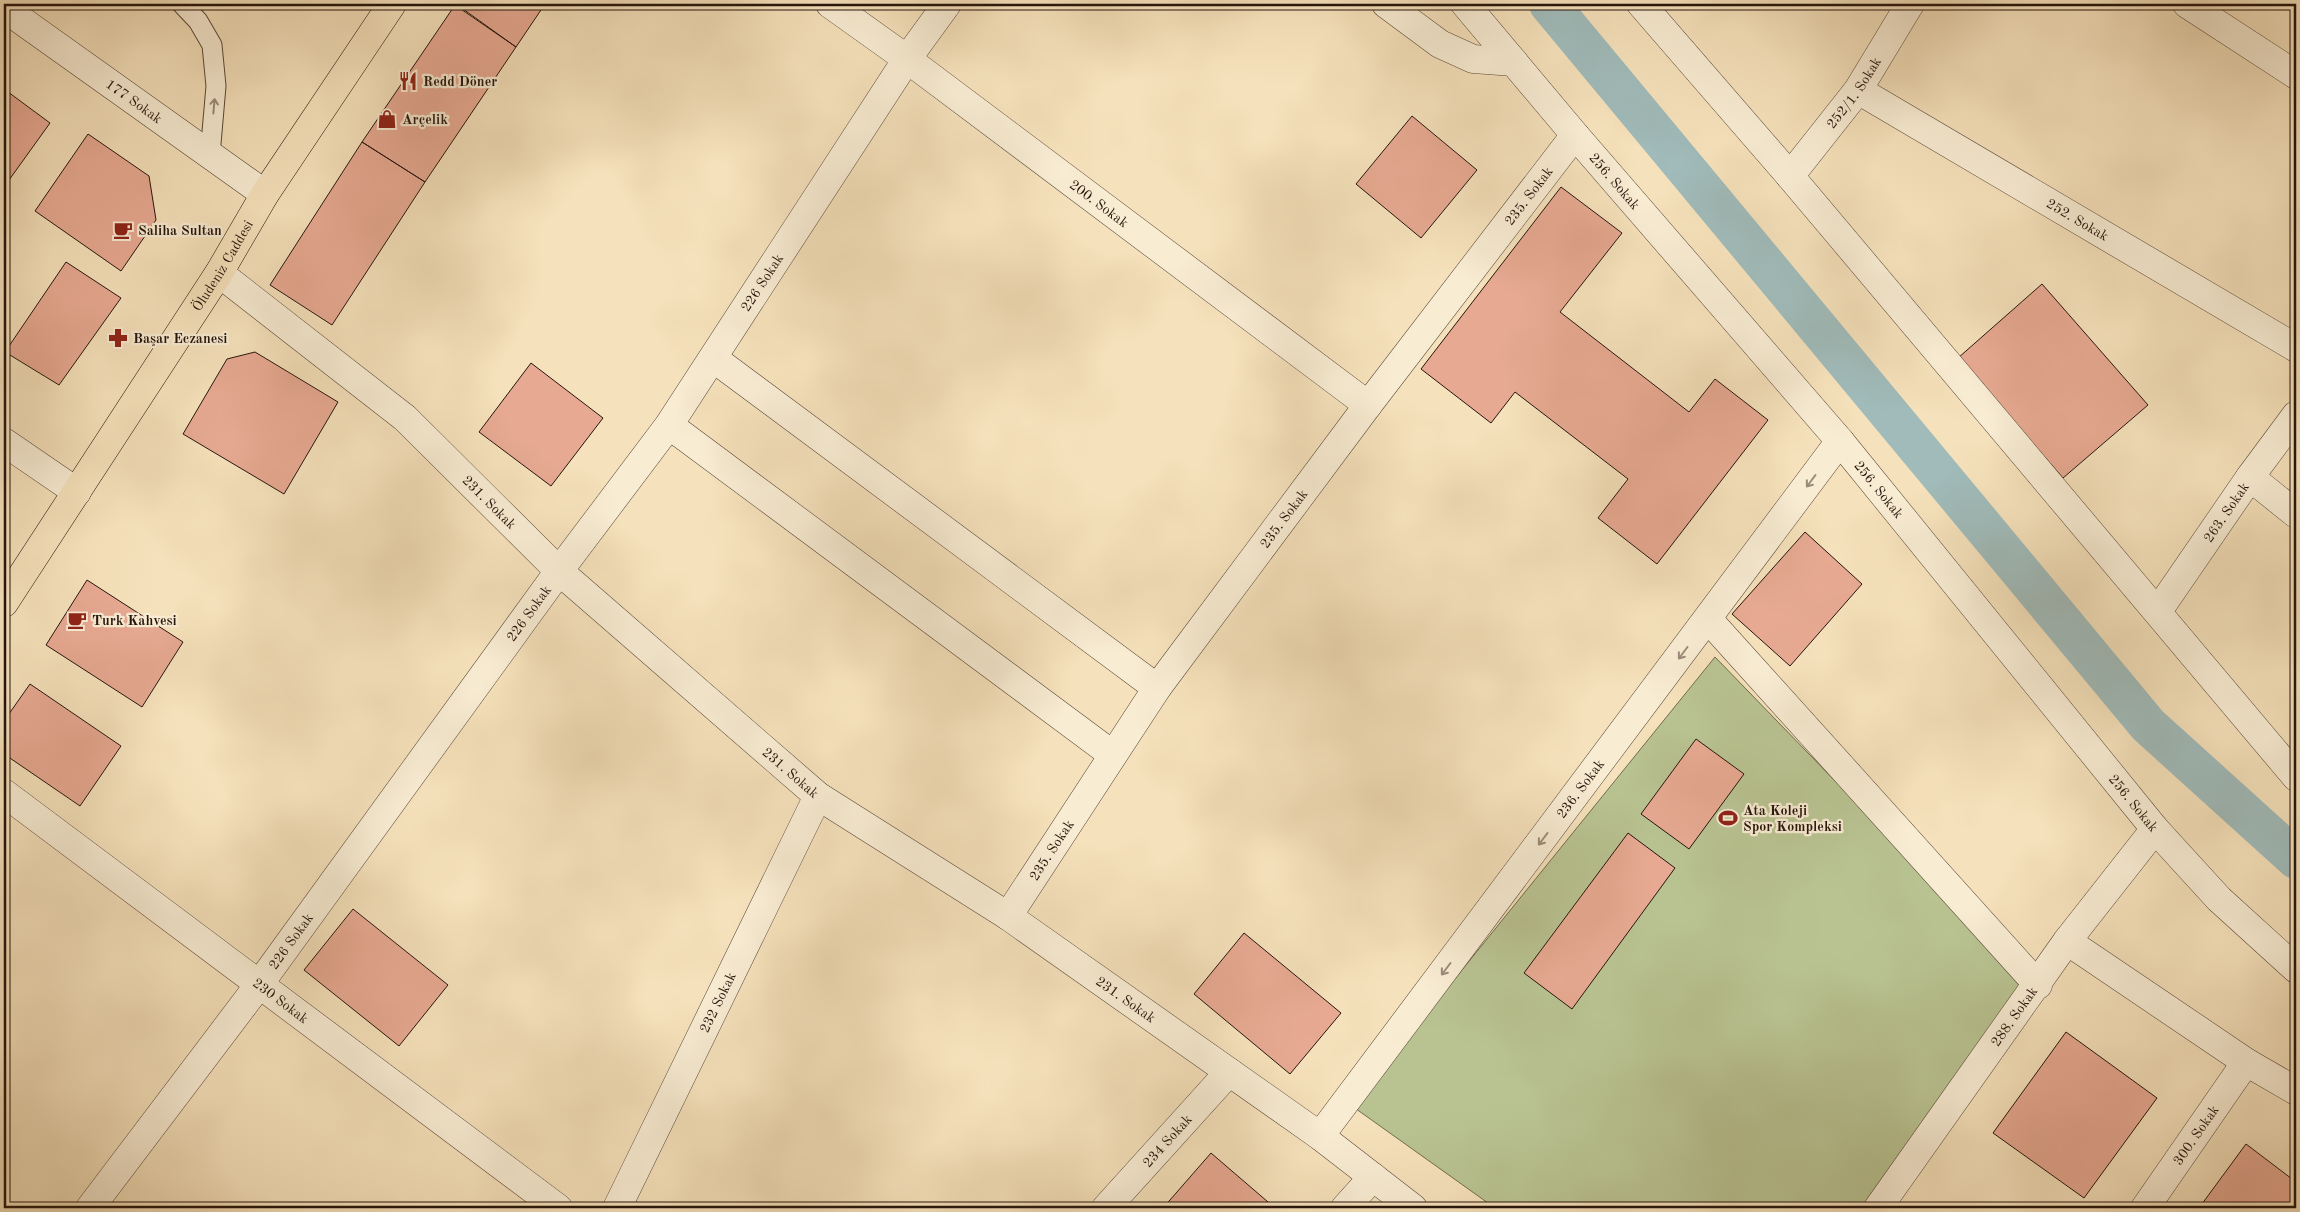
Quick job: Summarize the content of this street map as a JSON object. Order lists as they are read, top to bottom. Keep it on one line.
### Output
{"streets":{"main road":["Öludeniz Caddesi"],"street":["252/1. Sokak","177 Sokak","256. Sokak","235. Sokak","200. Sokak","252. Sokak","226 Sokak","231. Sokak","263. Sokak","236. Sokak","230 Sokak","232 Sokak","288. Sokak","300. Sokak","234 Sokak"]},"crossings":[["252/1. Sokak","252. Sokak"],["177 Sokak","Öludeniz Caddesi"],["256. Sokak","235. Sokak"],["256. Sokak","236. Sokak"],["256. Sokak","288. Sokak"],["235. Sokak","200. Sokak"],["235. Sokak","231. Sokak"],["200. Sokak","226 Sokak"],["Öludeniz Caddesi","231. Sokak"],["226 Sokak","231. Sokak"],["226 Sokak","230 Sokak"],["231. Sokak","236. Sokak"],["231. Sokak","232 Sokak"],["231. Sokak","234 Sokak"]],"one_way":["236. Sokak"],"places":{"restaurant":["Redd Döner"],"shop":["Arçelik"],"cafe":["Saliha Sultan","Turk Kahvesi"],"pharmacy":["Başar Eczanesi"],"sports":["Ata Koleji Spor Kompleksi"]}}
